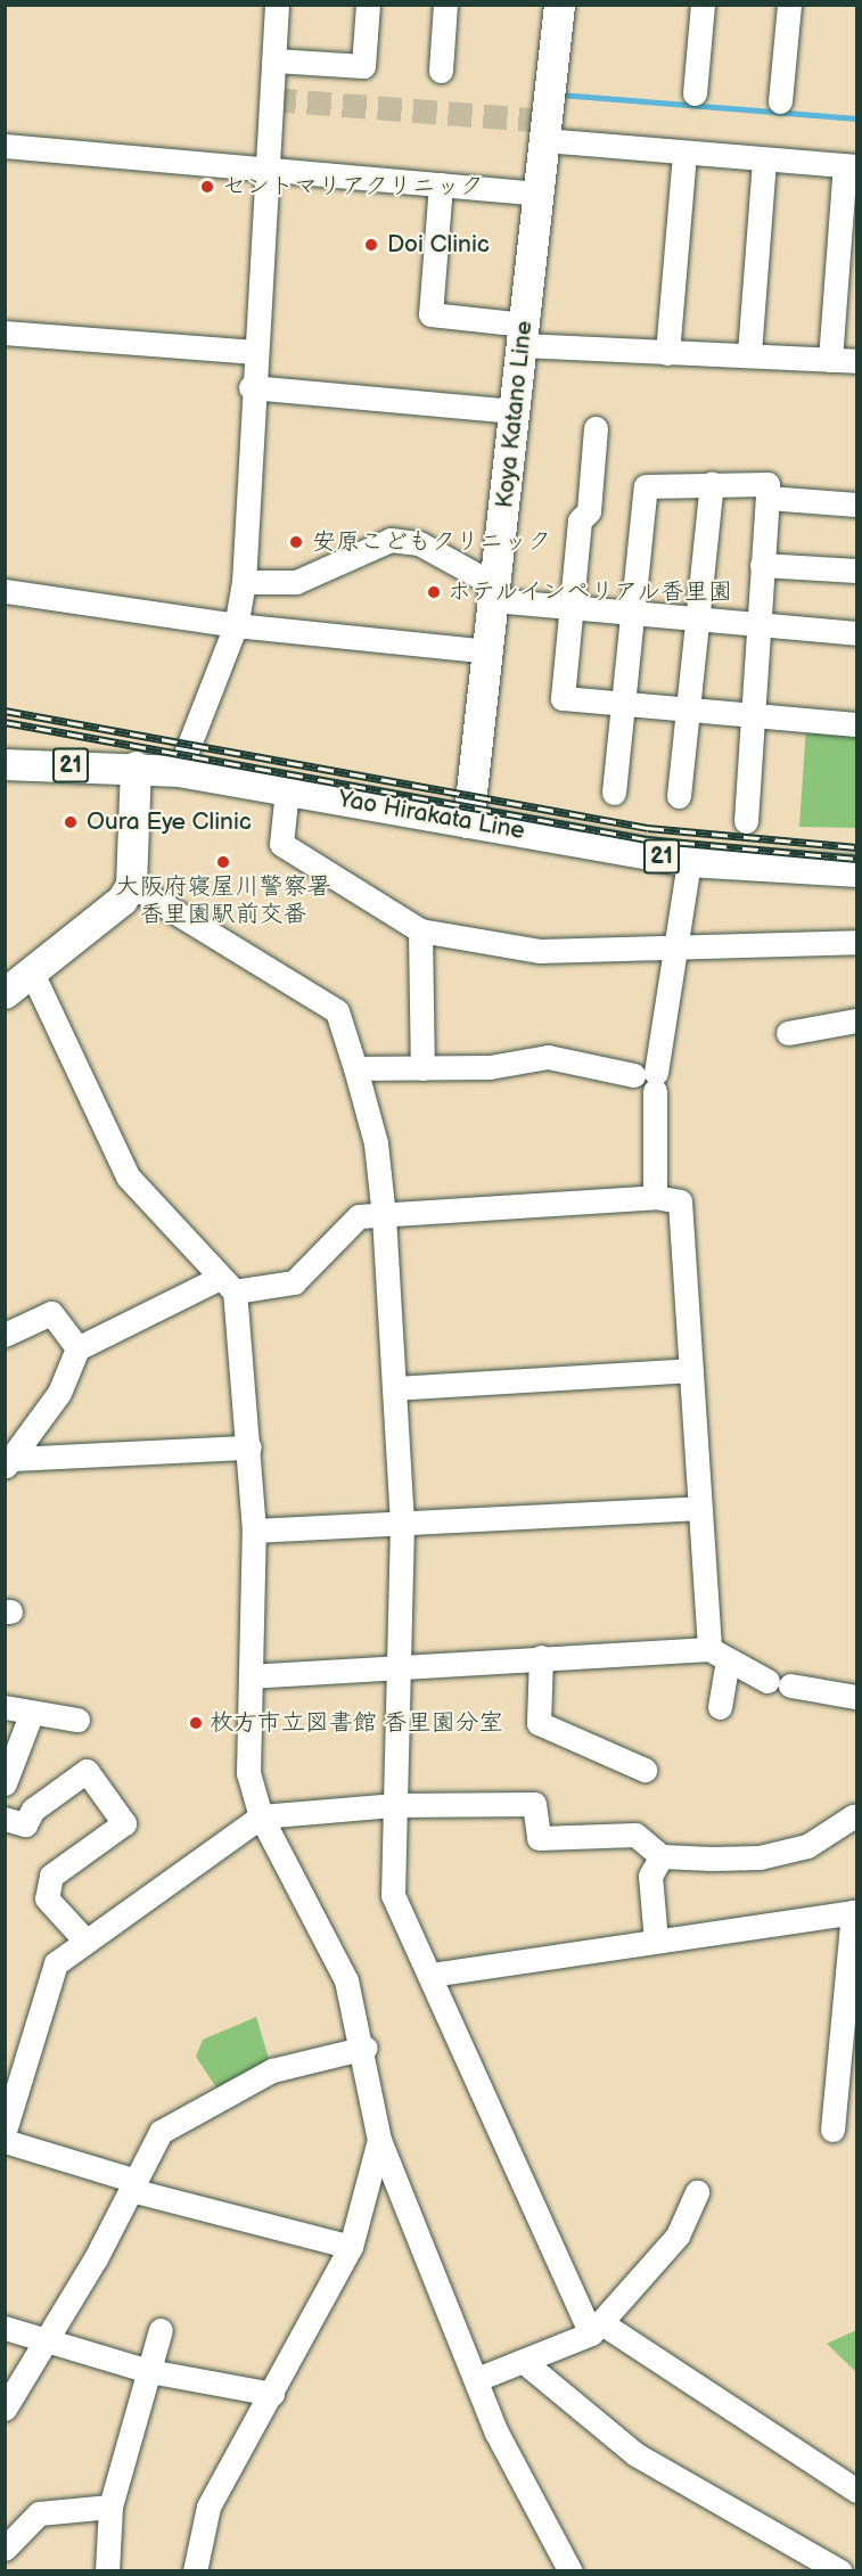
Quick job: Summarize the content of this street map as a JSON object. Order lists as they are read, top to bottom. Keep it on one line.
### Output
{"streets":{"main road":["Koya Katano Line","21","Yao Hirakata Line"]},"crossings":[["Koya Katano Line","Yao Hirakata Line"]],"places":["セントマリアクリニック","Doi Clinic","安原こどもクリニック","ホテルインペリアル香里園","Oura Eye Clinic","大阪府寝屋川警察署 香里園駅前交番","枚方市立図書館 香里園分室"]}
